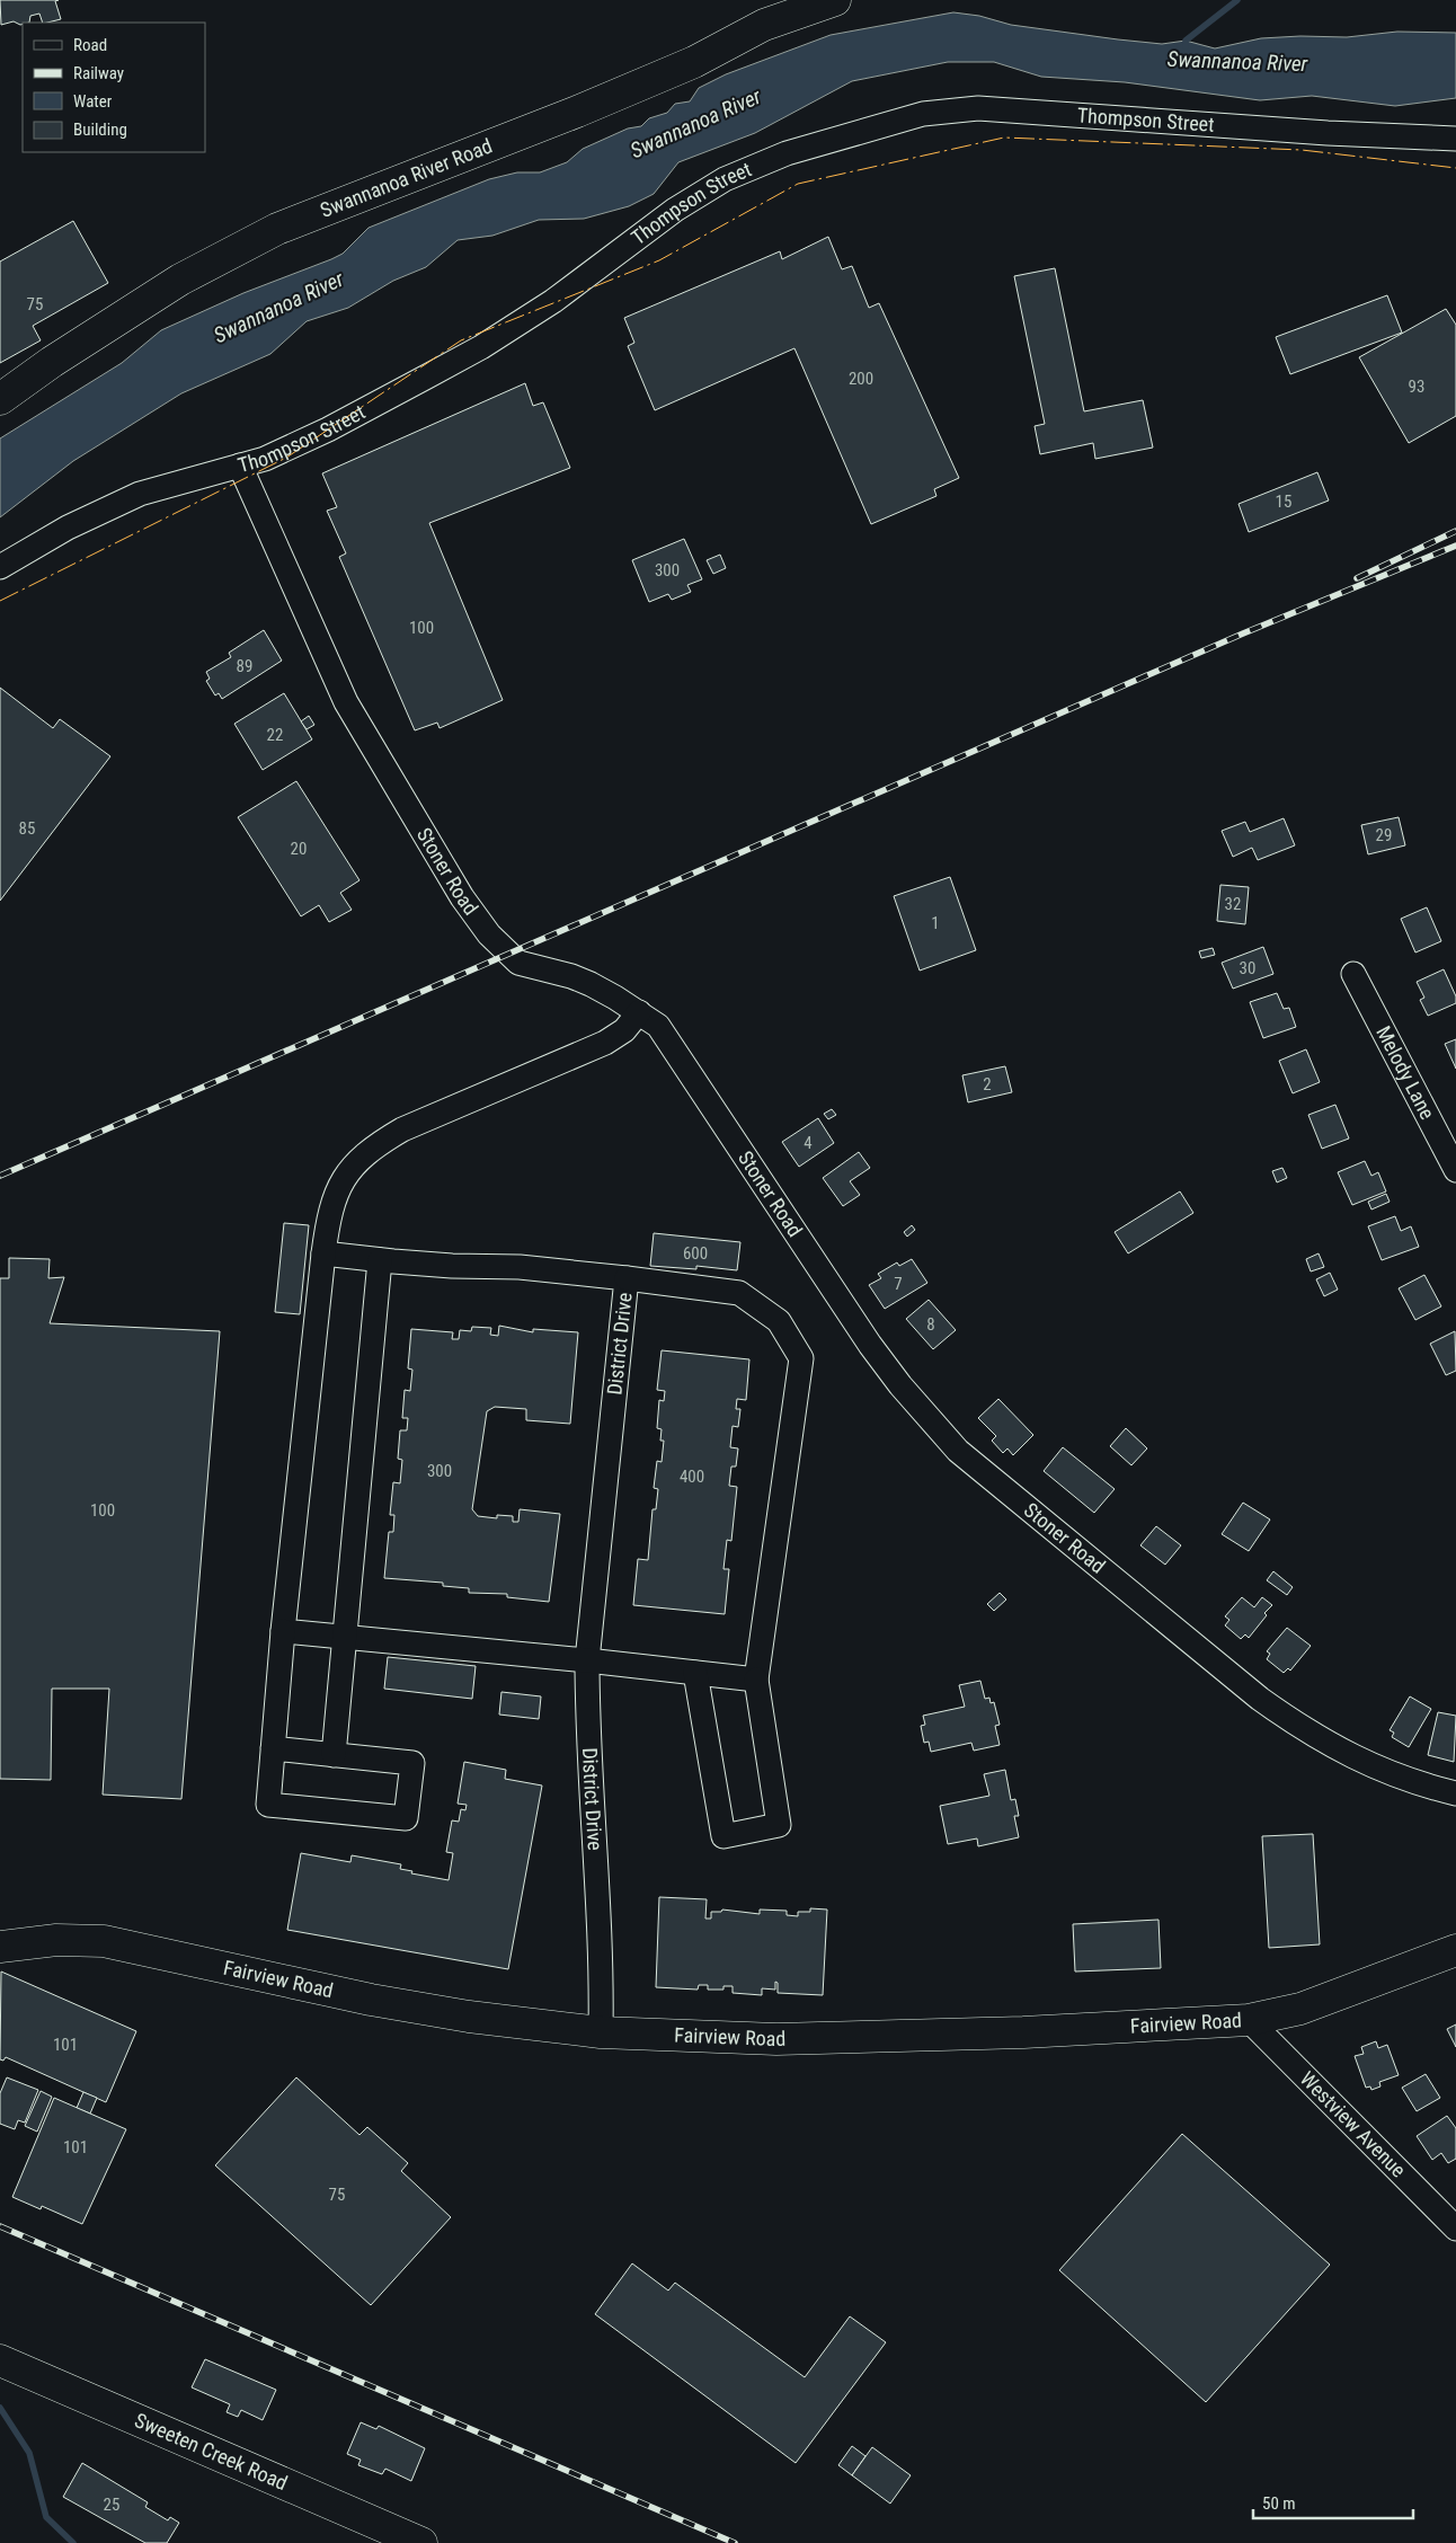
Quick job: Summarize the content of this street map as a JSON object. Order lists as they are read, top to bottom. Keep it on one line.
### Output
{"streets":{"main road":["Swannanoa River Road","Fairview Road","Sweeten Creek Road"],"street":["Thompson Street","Stoner Road","Melody Lane","District Drive","Westview Avenue"]},"crossings":[["Thompson Street","Stoner Road"],["District Drive","Fairview Road"],["Fairview Road","Westview Avenue"]],"water":["Swannanoa River"],"house_numbers":["75","200","93","15","300","100","89","22","85","29","20","32","1","30","2","4","600","7","8","300","400","100","101","101","75","25"],"legend":["Road","Railway","Water","Building"],"scale_bar":"50 m"}
